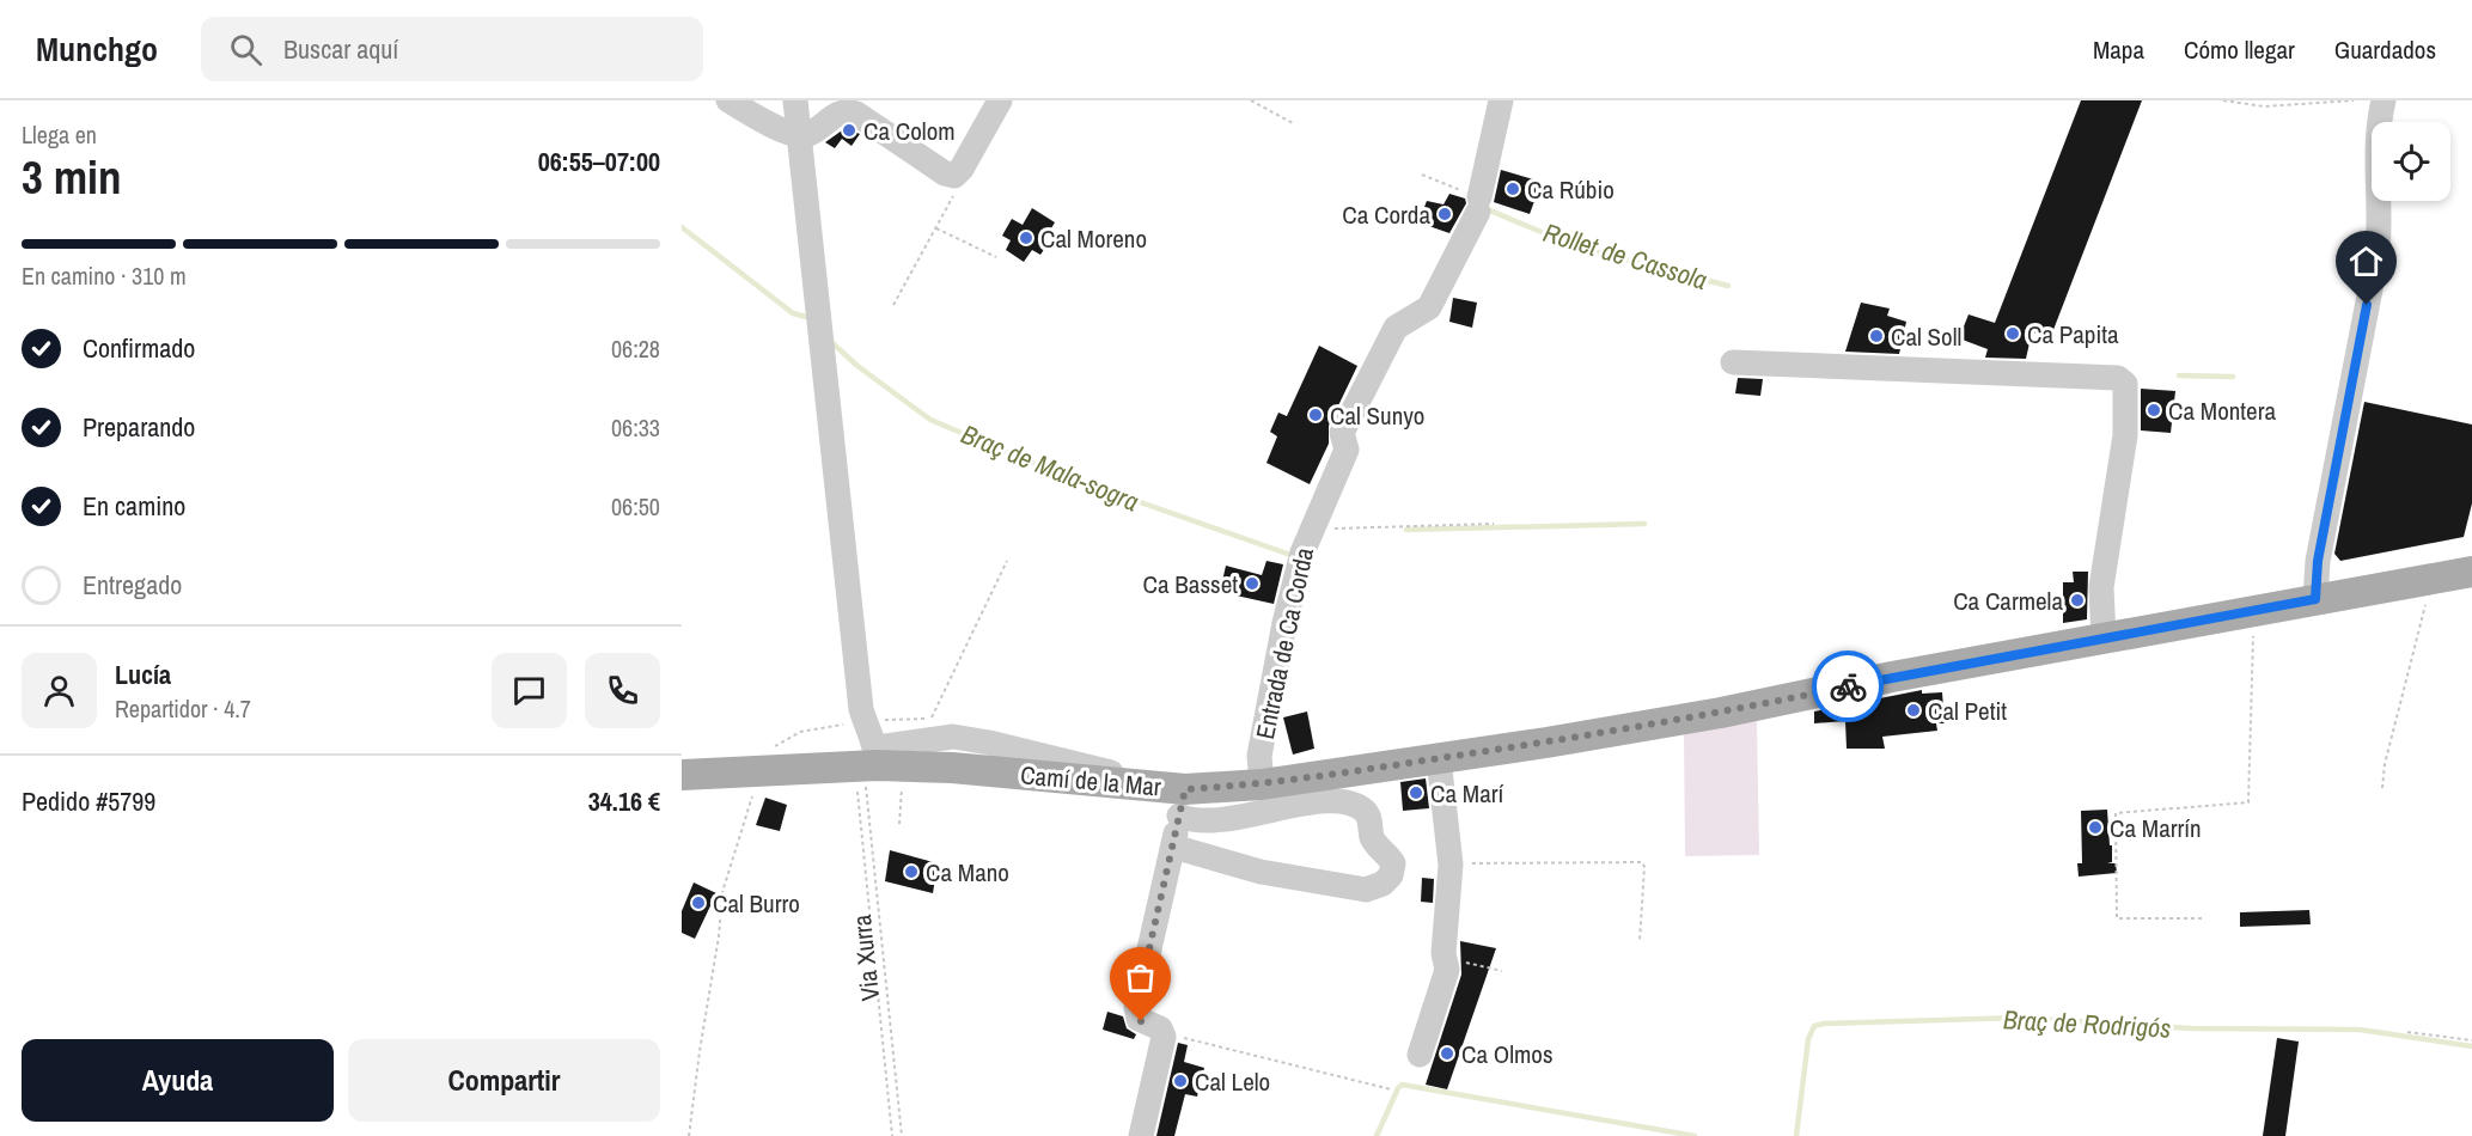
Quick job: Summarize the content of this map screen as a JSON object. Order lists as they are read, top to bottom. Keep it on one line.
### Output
{"streets":{"main road":["Camí de la Mar"],"lane":["Entrada de Ca Corda"],"path":["Via Xurra"]},"crossings":[["Entrada de Ca Corda","Camí de la Mar"],["Camí de la Mar","Via Xurra"]],"water":["Rollet de Cassola","Braç de Mala-sogra","Braç de Rodrigós"],"places":["Ca Colom","Ca Rúbio","Ca Corda","Cal Moreno","Ca Papita","Cal Soll","Ca Montera","Cal Sunyo","Ca Basset","Ca Carmela","Cal Petit","Ca Marí","Ca Marrín","Ca Mano","Cal Burro","Ca Olmos","Cal Lelo"],"page":{"header":"Munchgo","search":"Buscar aquí","nav":["Mapa","Cómo llegar","Guardados"],"heading":["3 min","Llega en","06:55–07:00"],"panel":["Lucía","Repartidor · 4.7","Pedido #5799","34.16 €"],"bar":"En camino · 310 m","list":[["Confirmado","06:28"],["Preparando","06:33"],["En camino","06:50"],"Entregado"],"buttons":["Ayuda","Compartir"]}}
